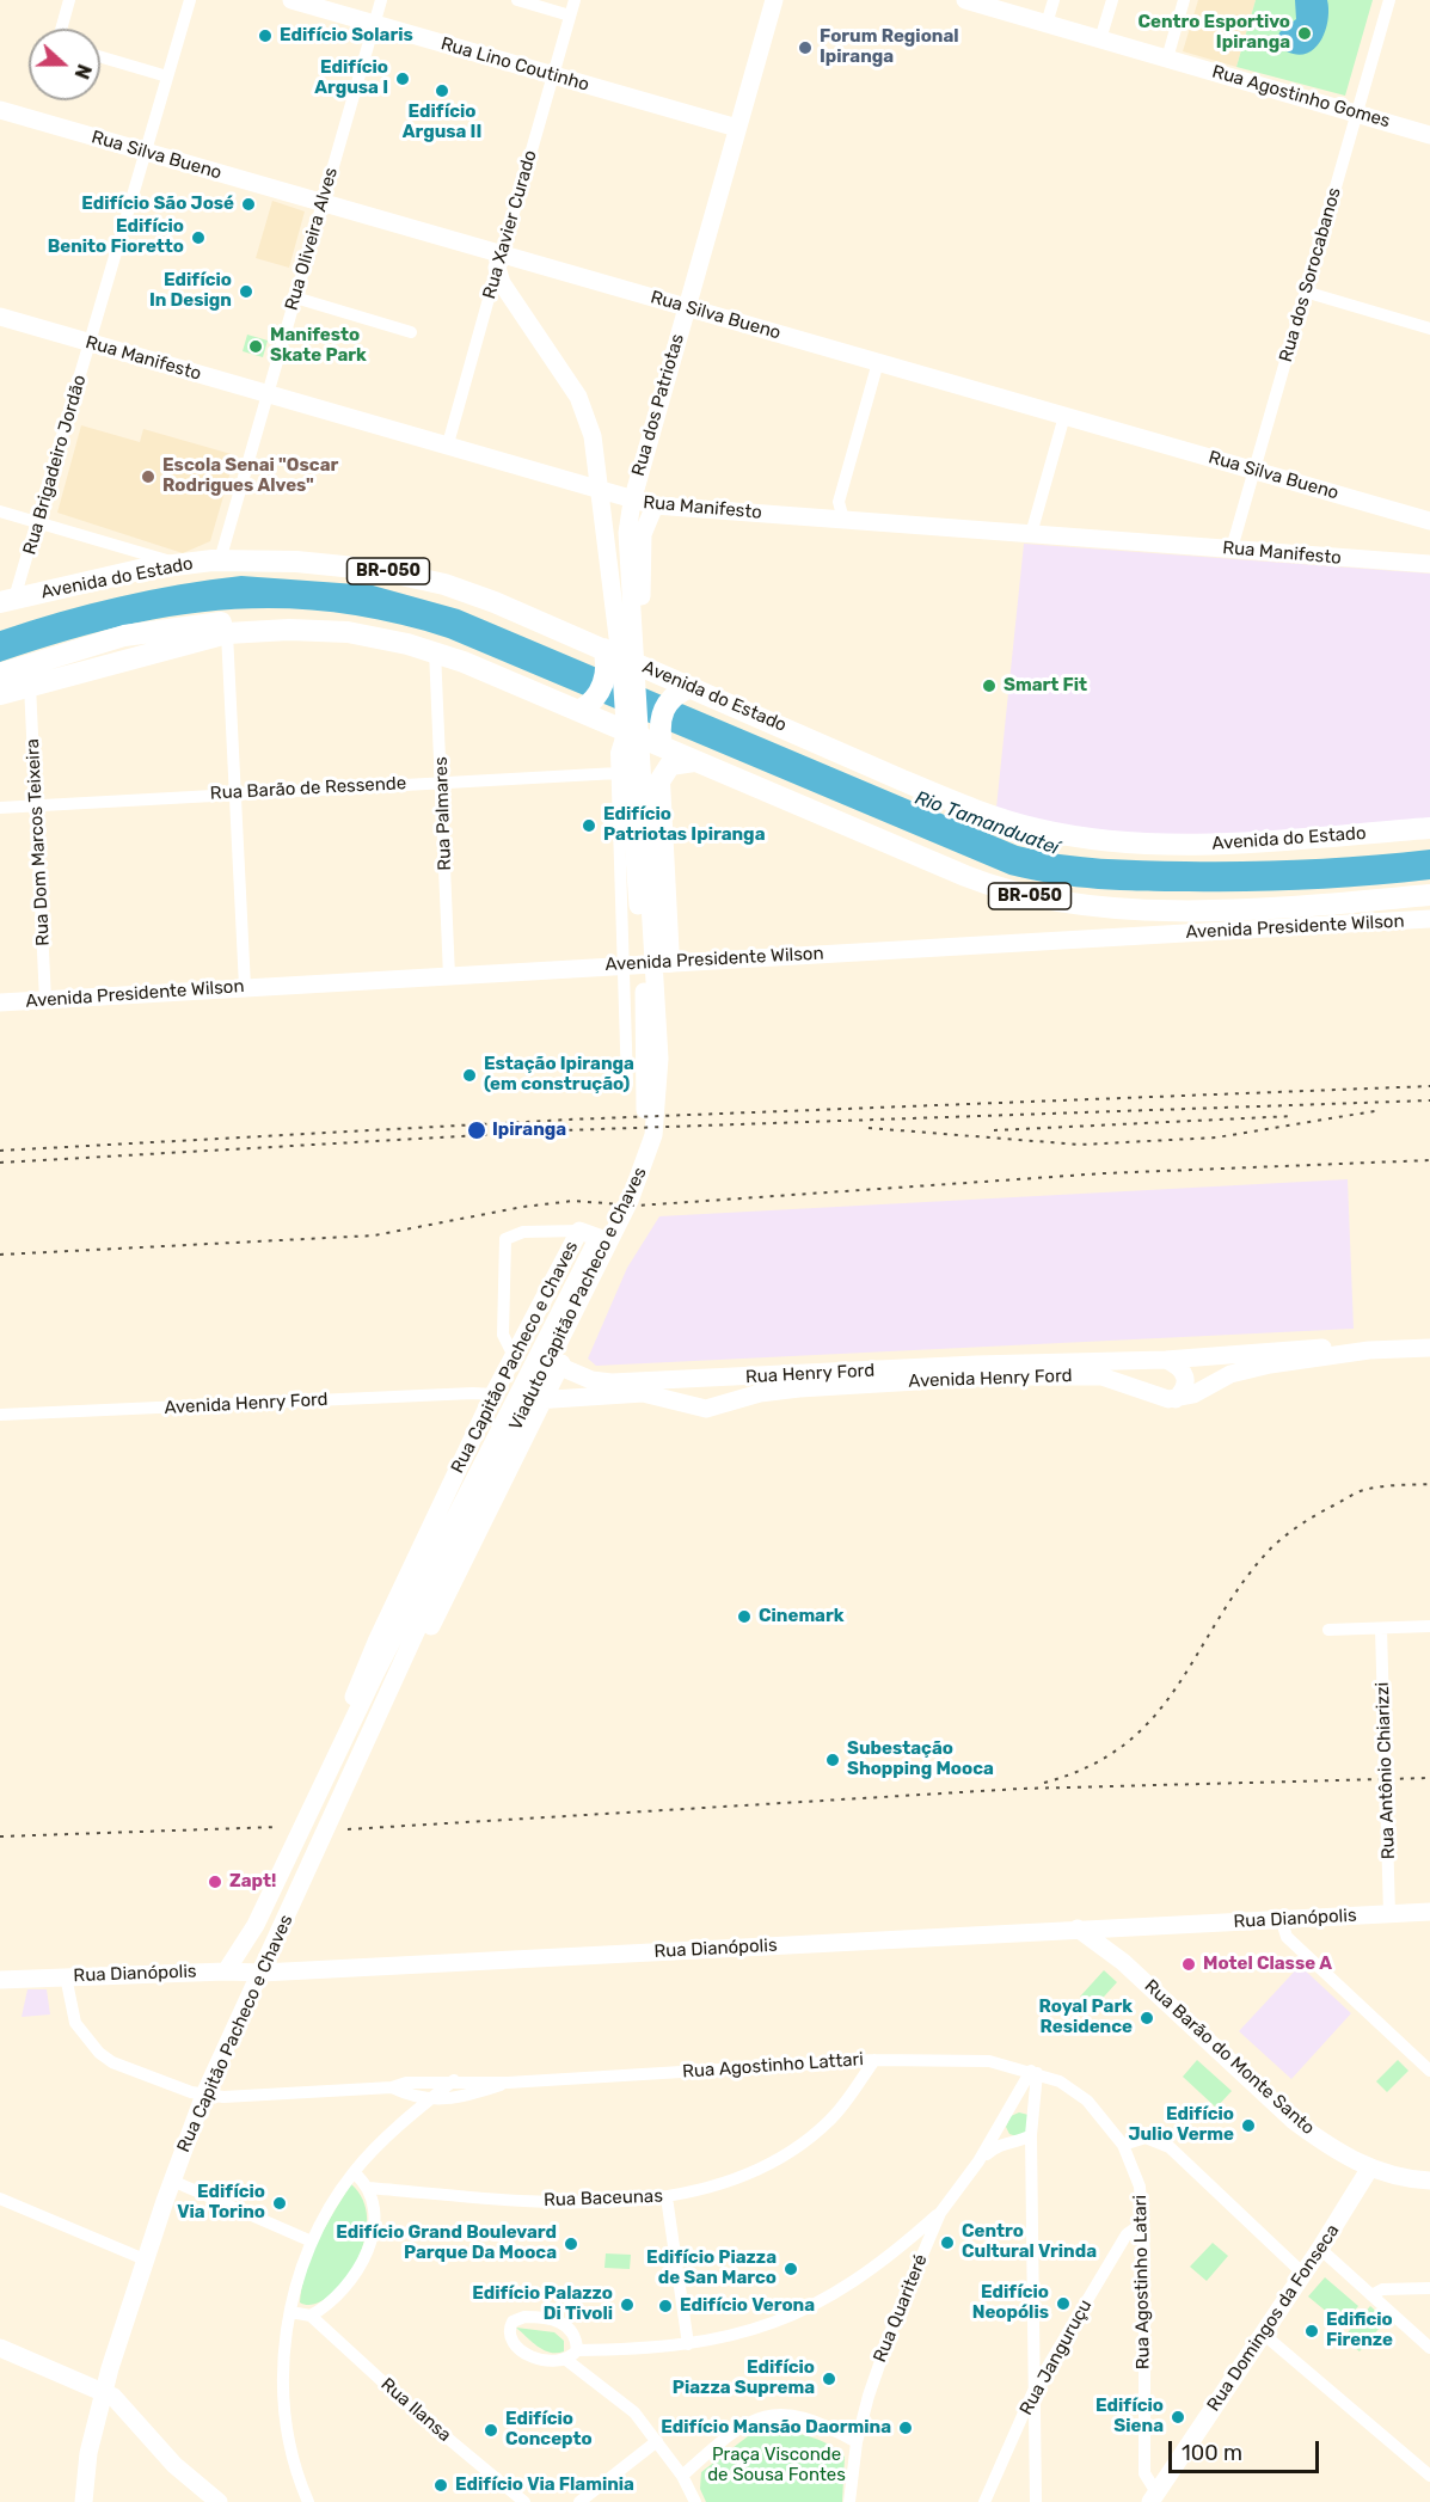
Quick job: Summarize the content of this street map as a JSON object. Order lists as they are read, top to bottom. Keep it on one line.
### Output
{"streets":{"highway":["BR-050","Avenida do Estado"],"main road":["Rua Lino Coutinho","Rua Agostinho Gomes","Rua Silva Bueno","Rua Manifesto","Rua dos Patriotas","Avenida Presidente Wilson","Viaduto Capitão Pacheco e Chaves","Rua Capitão Pacheco e Chaves","Rua Henry Ford","Avenida Henry Ford","Rua Dianópolis","Rua Barão do Monte Santo","Rua Domingos da Fonseca"],"street":["Rua Xavier Curado","Rua Oliveira Alves","Rua dos Sorocabanos","Rua Brigadeiro Jordão","Rua Barão de Ressende","Rua Palmares","Rua Dom Marcos Teixeira","Rua Antônio Chiarizzi","Rua Agostinho Lattari","Rua Baceunas","Rua Agostinho Latari","Rua Quariteré","Rua Janguruçu","Rua Ilansa"]},"crossings":[["Rua Lino Coutinho","Rua Xavier Curado"],["Rua Lino Coutinho","Rua Oliveira Alves"],["Rua Lino Coutinho","Rua dos Patriotas"],["Rua Agostinho Gomes","Rua dos Sorocabanos"],["Rua Silva Bueno","Rua Xavier Curado"],["Rua Silva Bueno","Rua Oliveira Alves"],["Rua Silva Bueno","Rua dos Sorocabanos"],["Rua Silva Bueno","Rua dos Patriotas"],["Rua Silva Bueno","Rua Brigadeiro Jordão"],["Rua Xavier Curado","Rua Manifesto"],["Rua Xavier Curado","Rua dos Patriotas"],["Rua Oliveira Alves","Rua Manifesto"],["Rua Oliveira Alves","Avenida do Estado"],["Rua dos Sorocabanos","Rua Manifesto"],["Rua Manifesto","Rua dos Patriotas"],["Rua Manifesto","Rua Brigadeiro Jordão"],["Rua dos Patriotas","BR-050"],["Rua dos Patriotas","Avenida do Estado"],["Rua dos Patriotas","Viaduto Capitão Pacheco e Chaves"],["Rua Brigadeiro Jordão","Avenida do Estado"],["BR-050","Rua Palmares"],["BR-050","Viaduto Capitão Pacheco e Chaves"],["Rua Barão de Ressende","Rua Palmares"],["Rua Barão de Ressende","Rua Dom Marcos Teixeira"],["Rua Barão de Ressende","Viaduto Capitão Pacheco e Chaves"],["Rua Palmares","Avenida Presidente Wilson"],["Rua Dom Marcos Teixeira","Avenida Presidente Wilson"],["Viaduto Capitão Pacheco e Chaves","Rua Capitão Pacheco e Chaves"],["Rua Capitão Pacheco e Chaves","Rua Henry Ford"],["Rua Capitão Pacheco e Chaves","Avenida Henry Ford"],["Rua Capitão Pacheco e Chaves","Rua Dianópolis"],["Rua Antônio Chiarizzi","Rua Dianópolis"],["Rua Dianópolis","Rua Barão do Monte Santo"],["Rua Barão do Monte Santo","Rua Domingos da Fonseca"],["Rua Agostinho Lattari","Rua Baceunas"],["Rua Agostinho Lattari","Rua Agostinho Latari"],["Rua Agostinho Lattari","Rua Quariteré"],["Rua Agostinho Latari","Rua Quariteré"],["Rua Agostinho Latari","Rua Domingos da Fonseca"],["Rua Agostinho Latari","Rua Janguruçu"]],"water":["Rio Tamanduateí"],"parks":["Praça Visconde de Sousa Fontes"],"places":["Centro Esportivo Ipiranga","Edifício Solaris","Forum Regional Ipiranga","Edifício Argusa I","Edifício Argusa II","Edifício São José","Edifício Benito Fioretto","Edifício In Design","Manifesto Skate Park","Escola Senai \"Oscar Rodrigues Alves\"","Smart Fit","Edifício Patriotas Ipiranga","Estação Ipiranga (em construção)","Ipiranga","Cinemark","Subestação Shopping Mooca","Zapt!","Motel Classe A","Royal Park Residence","Edifício Julio Verme","Edifício Via Torino","Centro Cultural Vrinda","Edifício Grand Boulevard Parque Da Mooca","Edifício Piazza de San Marco","Edifício Neopólis","Edifício Palazzo Di Tivoli","Edifício Verona","Edificio Firenze","Edifício Piazza Suprema","Edifício Siena","Edifício Mansão Daormina","Edifício Concepto","Edifício Via Flaminia"],"scale_bar":"100 m","north":"right"}
